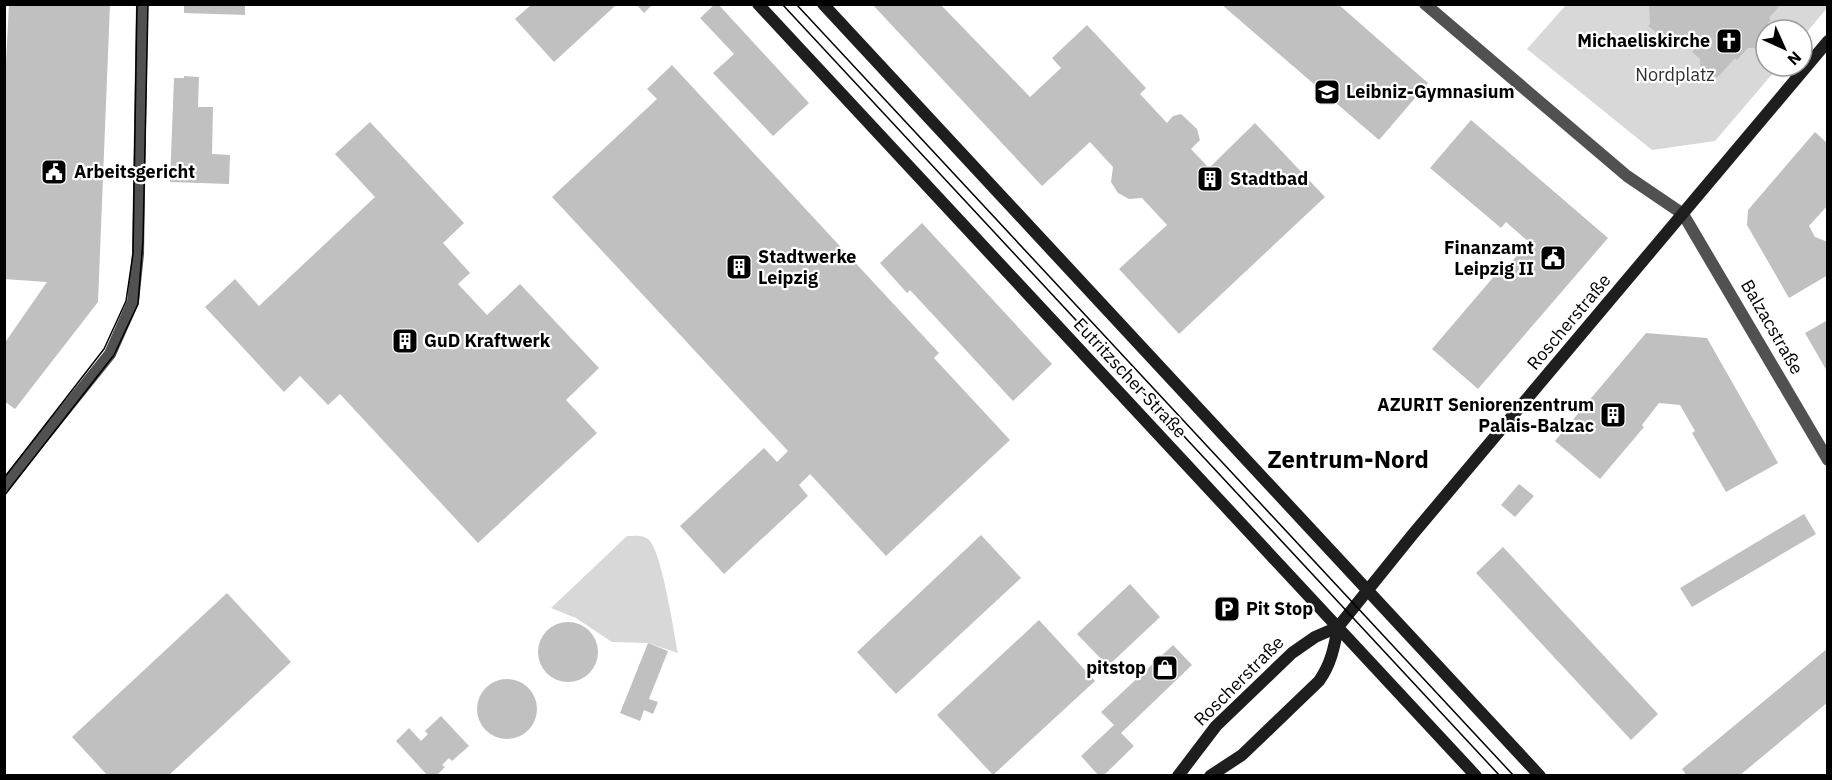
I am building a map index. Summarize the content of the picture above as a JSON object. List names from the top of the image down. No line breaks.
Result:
{"streets":{"main road":["Roscherstraße","Eutritzscher Straße"],"street":["Balzacstraße"]},"crossings":[["Roscherstraße","Balzacstraße"],["Roscherstraße","Eutritzscher Straße"]],"districts":["Zentrum-Nord"],"parks":["Nordplatz"],"places":{"church":["Michaeliskirche"],"school or university":["Leibniz-Gymnasium"],"public building":["Arbeitsgericht","Finanzamt Leipzig II"],"building":["Stadtbad","Stadtwerke Leipzig","GuD Kraftwerk","AZURIT Seniorenzentrum Palais-Balzac"],"parking":["Pit Stop"],"shop":["pitstop"]},"north":"bottom right"}
